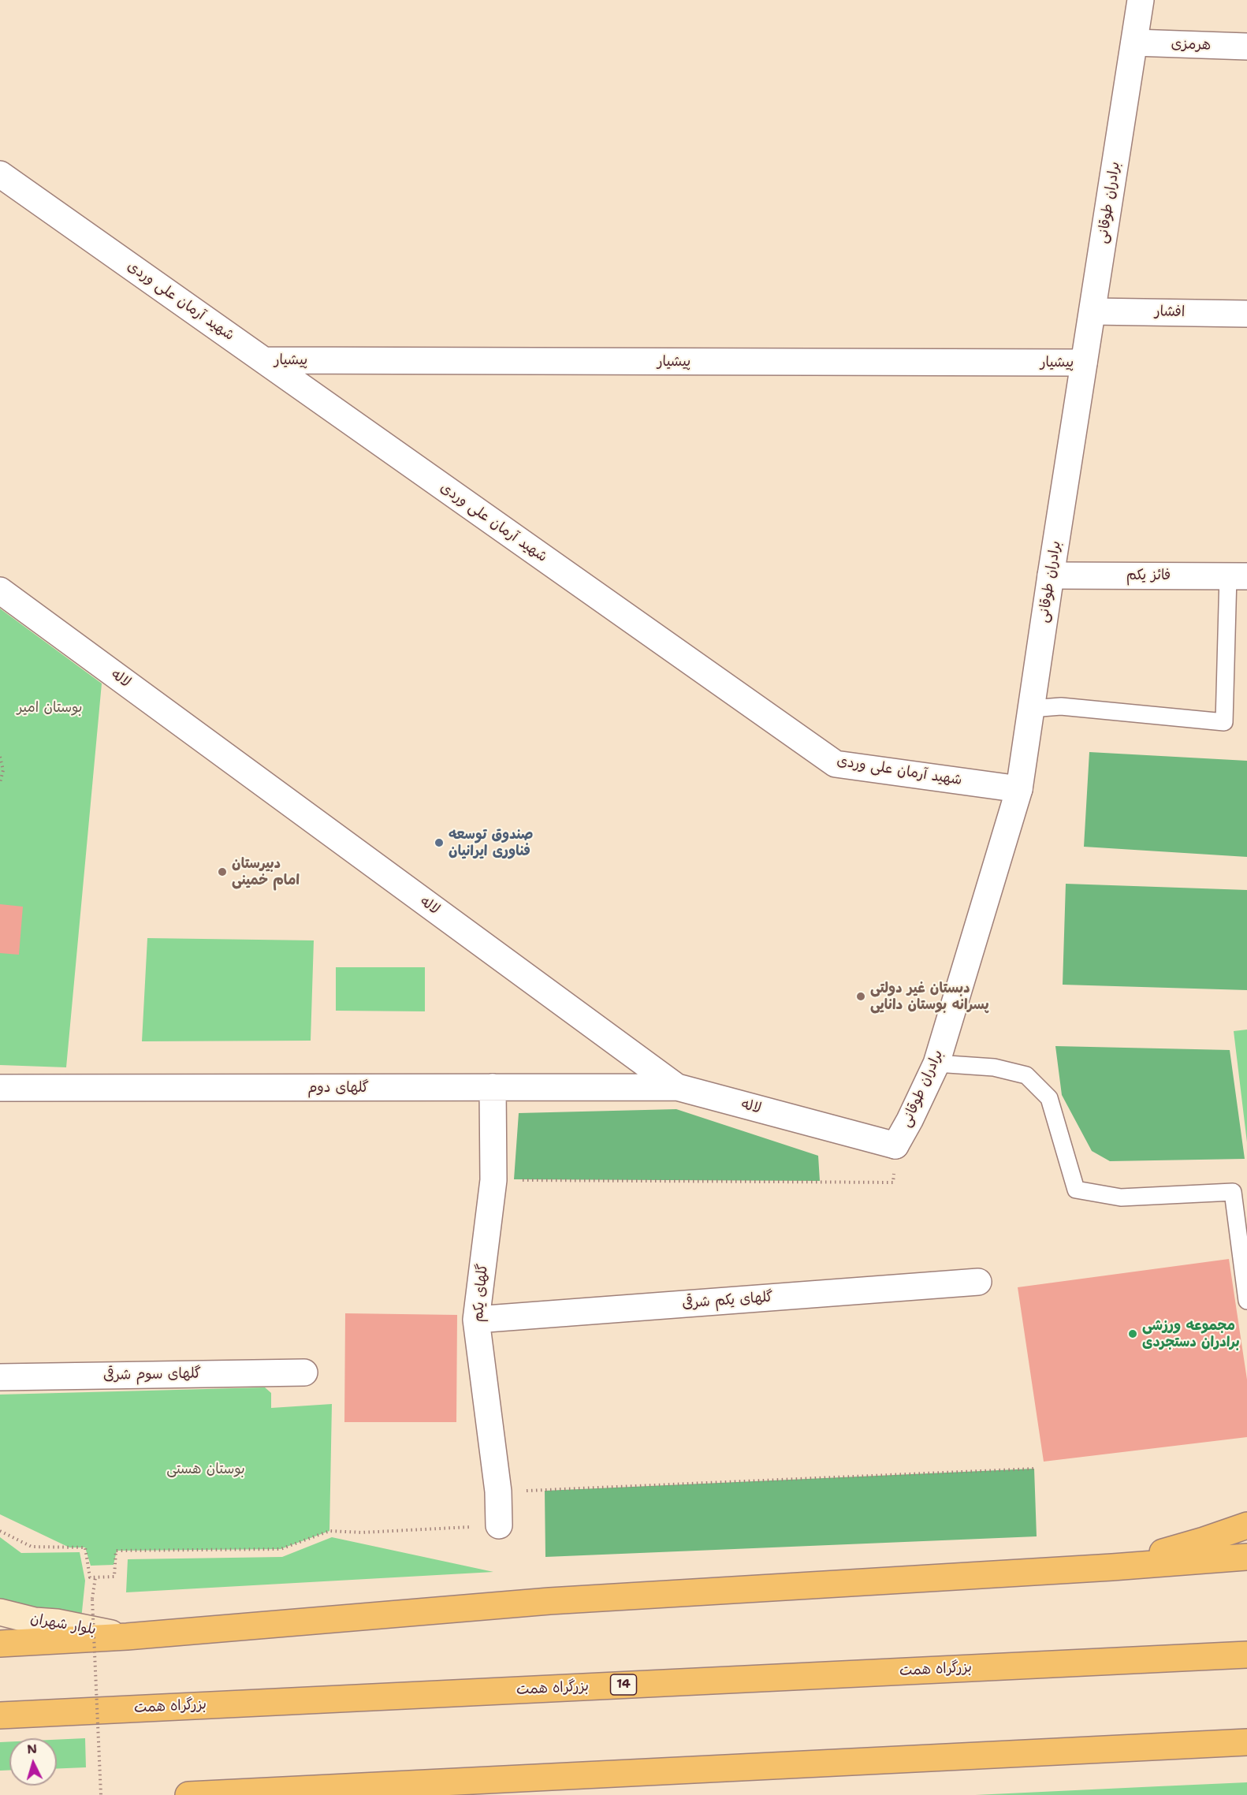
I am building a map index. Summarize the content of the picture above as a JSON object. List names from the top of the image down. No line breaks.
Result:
{"streets":{"highway":["بزرگراه همت","14"],"main road":["بلوار شهران"],"street":["هرمزی","برادران طوقانی","شهید آرمان علی وردی","افشار","پیشیار","فائز یکم","لاله","گلهای دوم","گلهای یکم","گلهای یکم شرقی","گلهای سوم شرقی"]},"crossings":[["هرمزی","برادران طوقانی"],["برادران طوقانی","شهید آرمان علی وردی"],["برادران طوقانی","افشار"],["برادران طوقانی","پیشیار"],["برادران طوقانی","فائز یکم"],["برادران طوقانی","لاله"],["شهید آرمان علی وردی","پیشیار"],["لاله","گلهای دوم"],["گلهای دوم","گلهای یکم"],["گلهای یکم","گلهای یکم شرقی"]],"parks":["بوستان امیر","بوستان هستی"],"places":["صندوق توسعه فناوری ایرانیان","دبیرستان امام خمینی","دبستان غیر دولتی پسرانه بوستان دانایی","مجموعه ورزشی برادران دستجردی"],"north":"top"}
